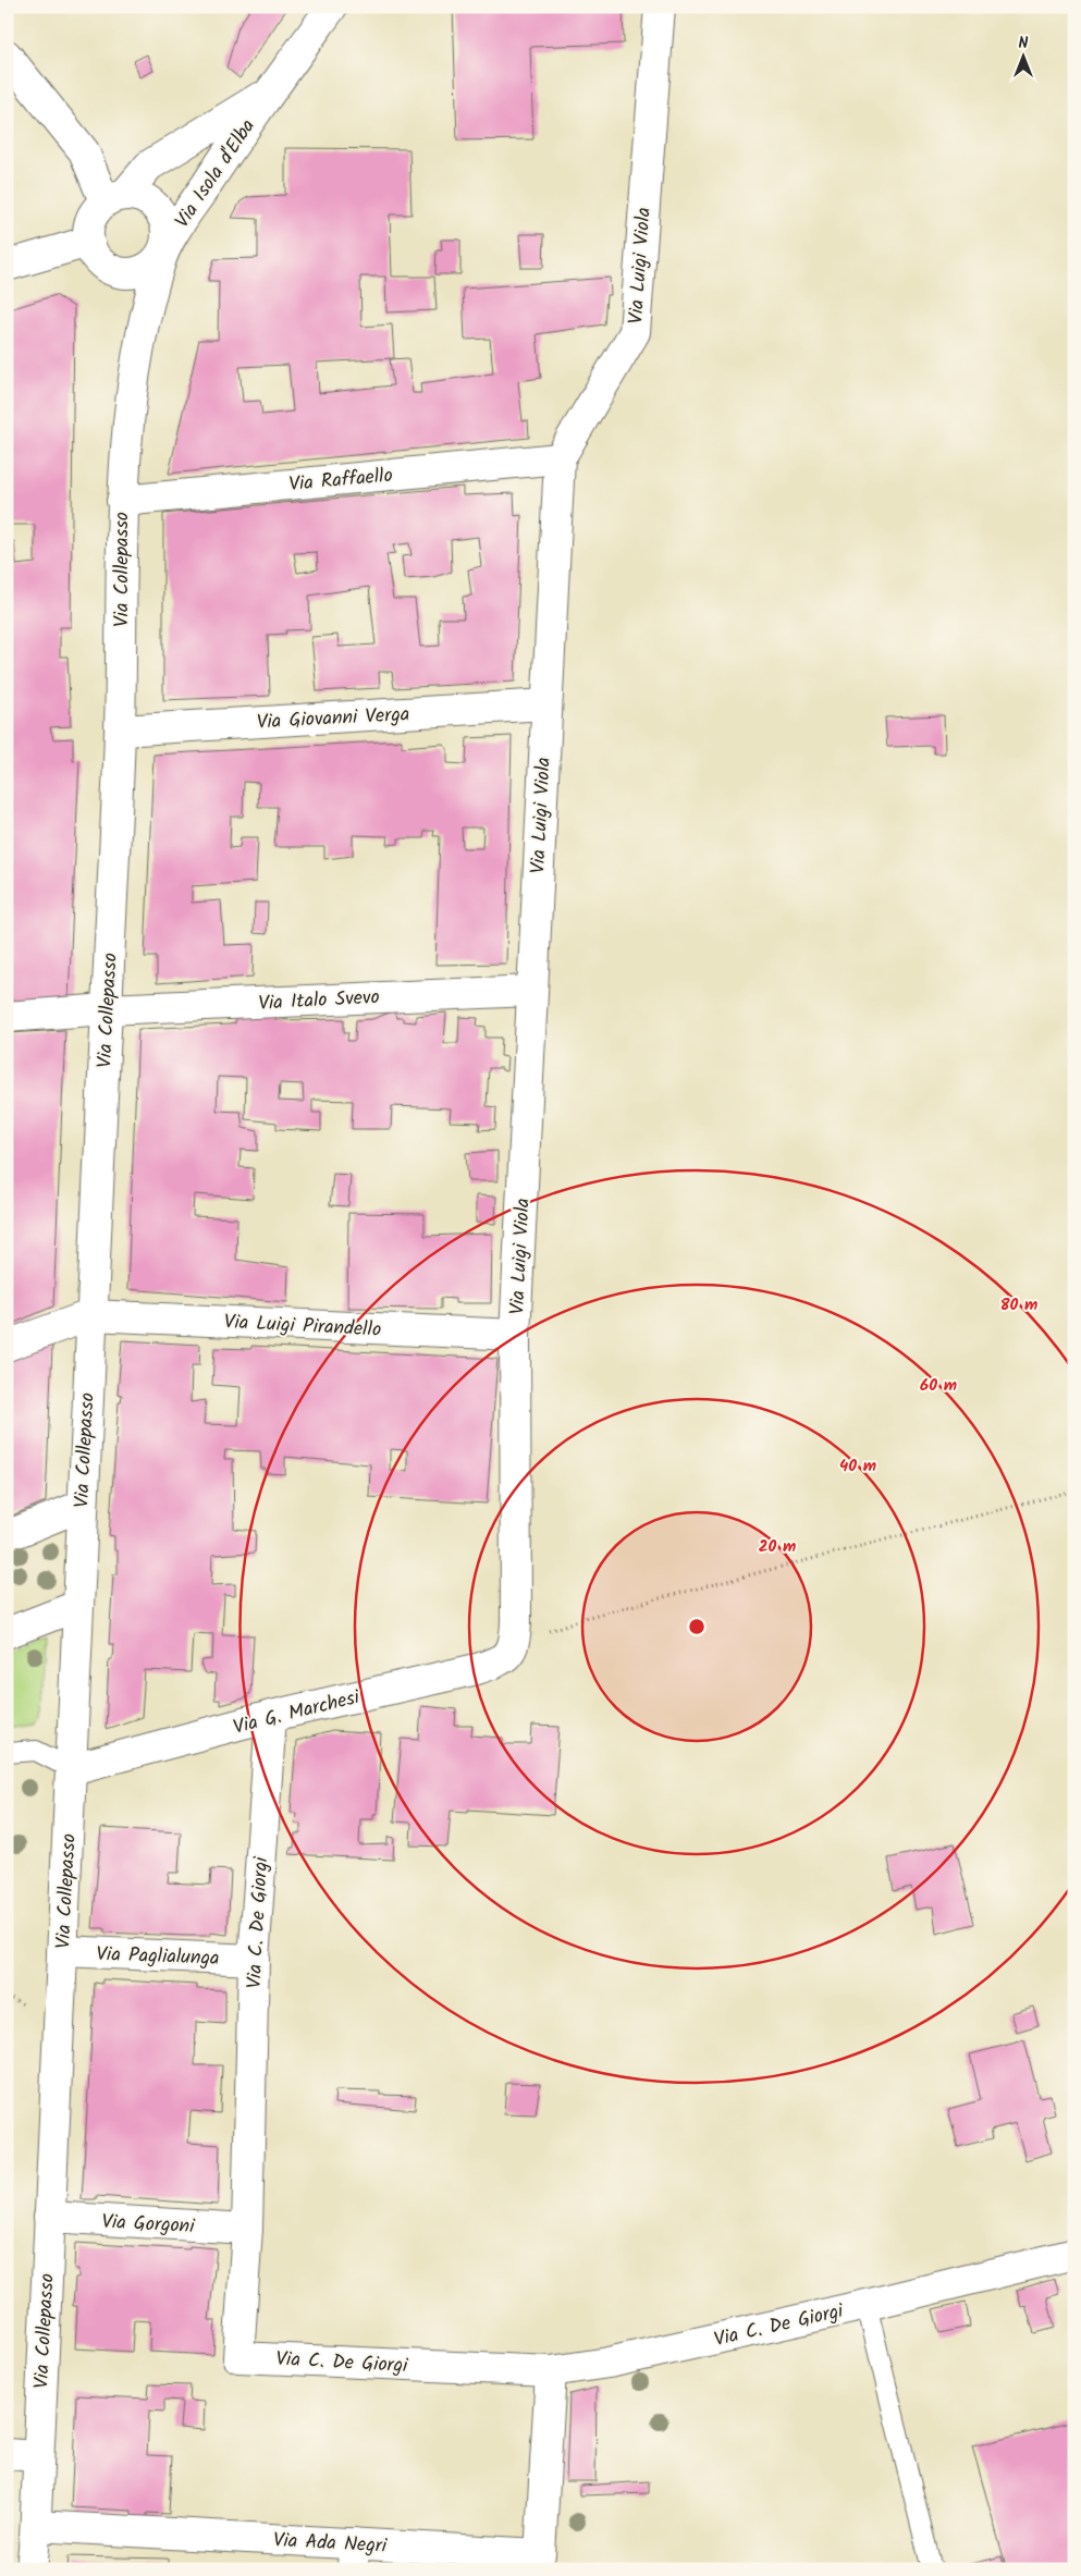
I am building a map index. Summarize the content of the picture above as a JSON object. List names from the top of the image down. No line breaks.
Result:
{"streets":{"street":["Via Isola d'Elba","Via Luigi Viola","Via Raffaello","Via Collepasso","Via Giovanni Verga","Via Italo Svevo","Via Luigi Pirandello","Via G. Marchesi","Via C. De Giorgi","Via Paglialunga","Via Gorgoni","Via Ada Negri"]},"crossings":[["Via Isola d'Elba","Via Collepasso"],["Via Luigi Viola","Via Raffaello"],["Via Luigi Viola","Via Giovanni Verga"],["Via Luigi Viola","Via Italo Svevo"],["Via Luigi Viola","Via Luigi Pirandello"],["Via Luigi Viola","Via G. Marchesi"],["Via Raffaello","Via Collepasso"],["Via Collepasso","Via Giovanni Verga"],["Via Collepasso","Via Italo Svevo"],["Via Collepasso","Via Luigi Pirandello"],["Via Collepasso","Via G. Marchesi"],["Via Collepasso","Via Paglialunga"],["Via Collepasso","Via Gorgoni"],["Via Collepasso","Via Ada Negri"],["Via G. Marchesi","Via C. De Giorgi"],["Via C. De Giorgi","Via Paglialunga"],["Via C. De Giorgi","Via Gorgoni"],["Via C. De Giorgi","Via Ada Negri"]],"north":"top","rings":["80 m","60 m","40 m","20 m"]}
